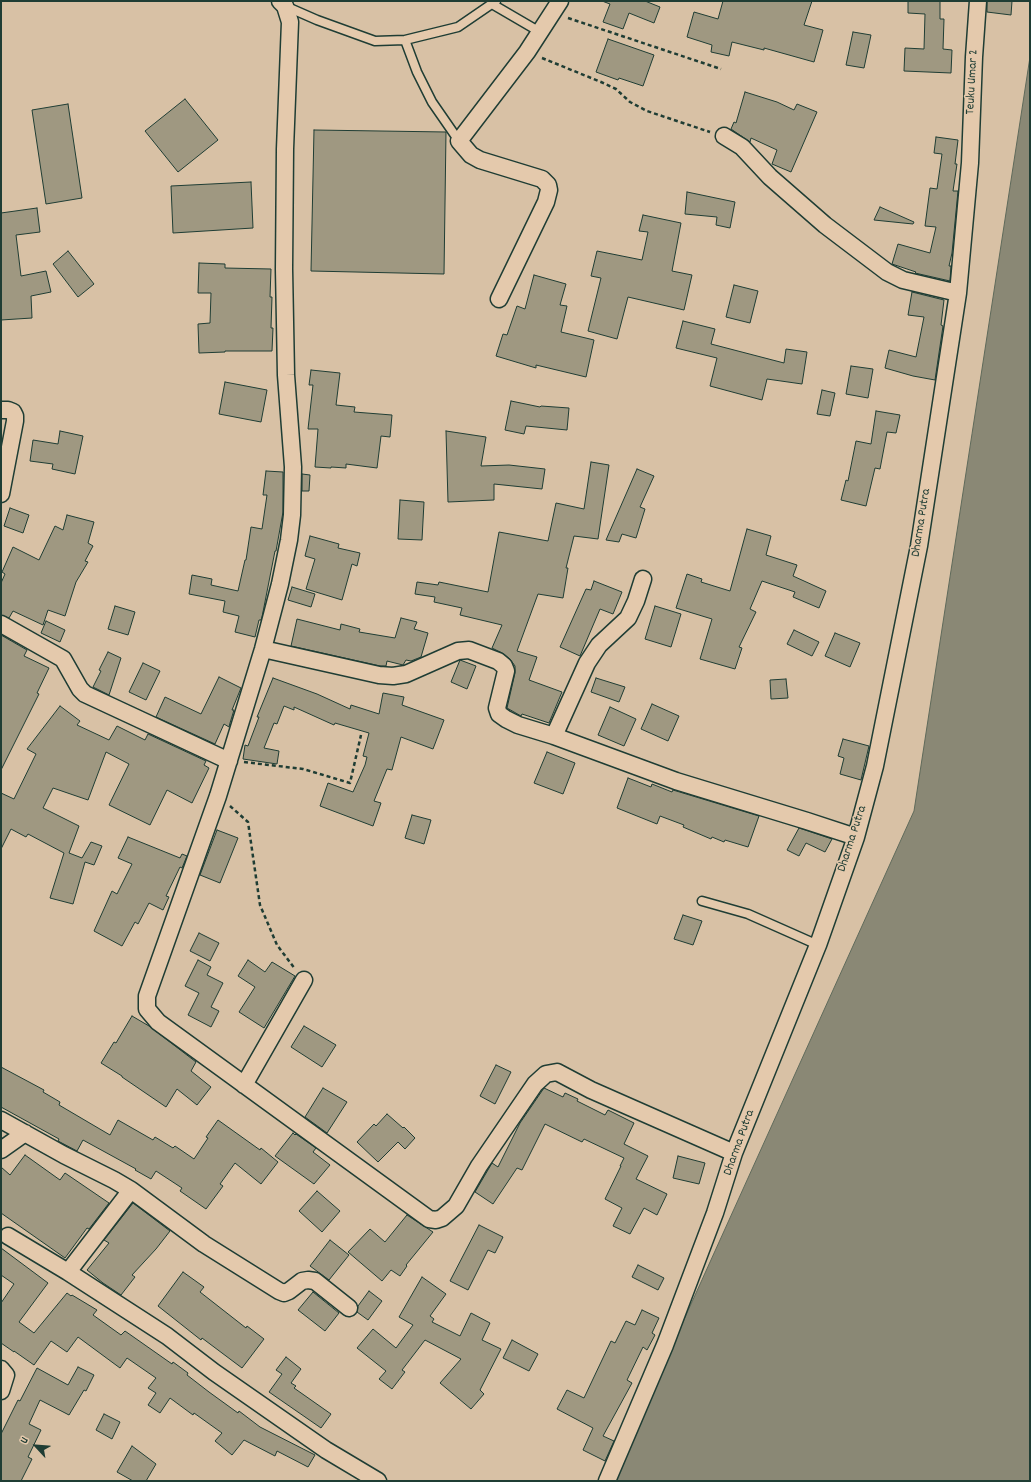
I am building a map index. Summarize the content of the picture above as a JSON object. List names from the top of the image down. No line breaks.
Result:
{"streets":{"street":["Teuku Umar 2","Dharma Putra"]},"crossings":[["Teuku Umar 2","Dharma Putra"]],"north":"top left"}
